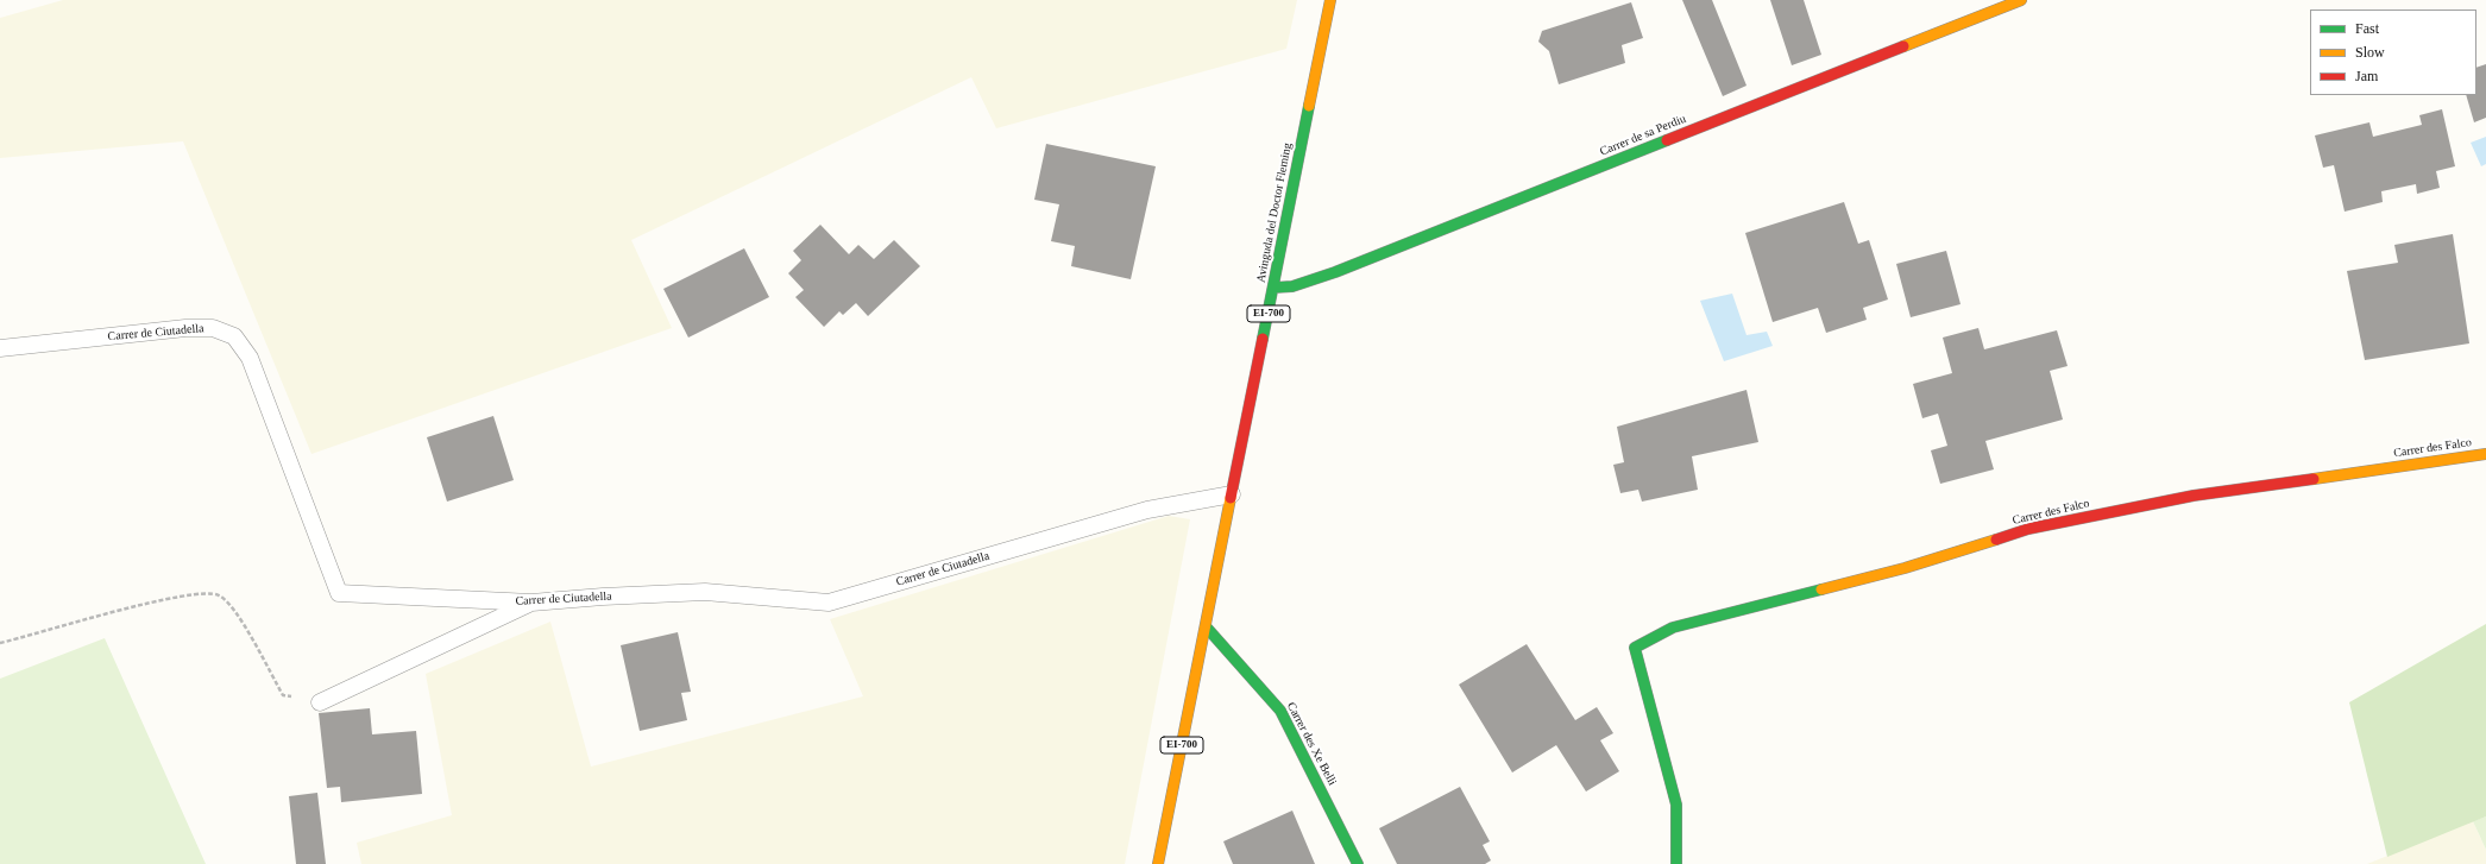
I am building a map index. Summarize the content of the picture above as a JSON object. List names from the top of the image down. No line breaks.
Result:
{"streets":{"street":["Carrer de sa Perdiu","Avinguda del Doctor Fleming","EI-700","Carrer des Falco","Carrer des Xe Belli"],"lane":["Carrer de Ciutadella"]},"crossings":[["Carrer de sa Perdiu","Avinguda del Doctor Fleming"],["Avinguda del Doctor Fleming","EI-700"],["Avinguda del Doctor Fleming","Carrer de Ciutadella"],["Avinguda del Doctor Fleming","Carrer des Xe Belli"],["EI-700","Carrer des Xe Belli"]],"legend":["Fast","Slow","Jam"]}
